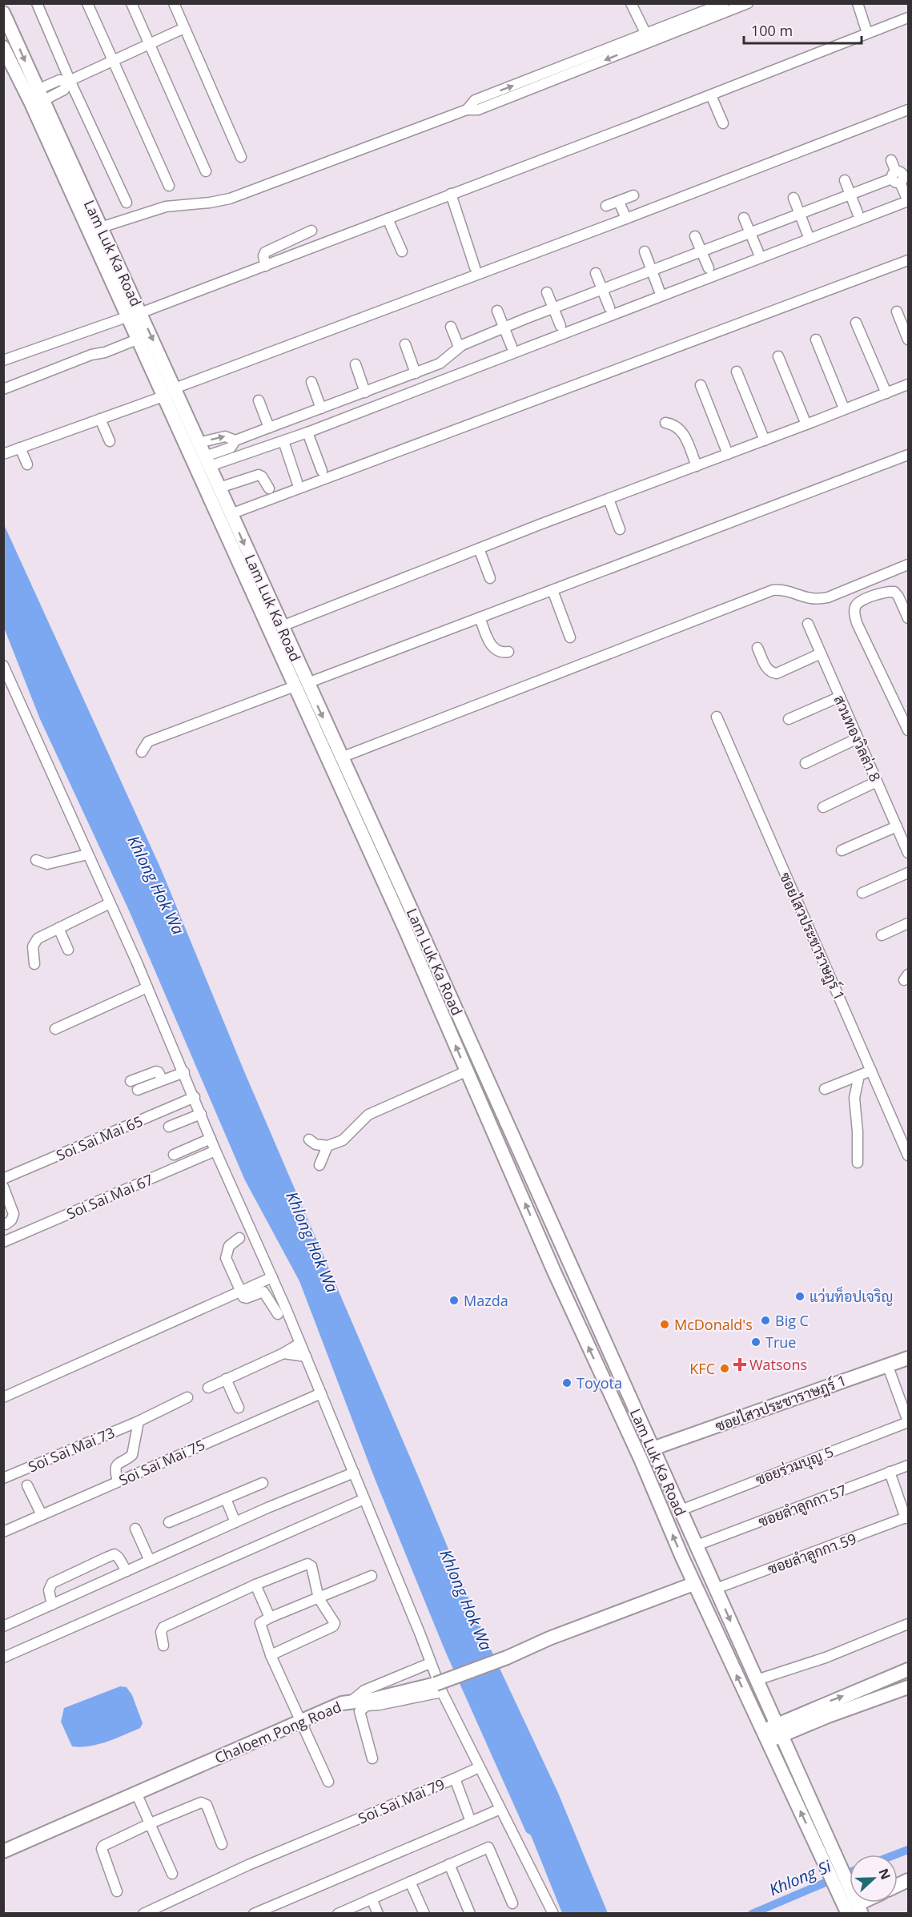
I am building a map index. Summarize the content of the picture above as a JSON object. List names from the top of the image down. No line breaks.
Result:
{"streets":{"main road":["Lam Luk Ka Road","ซอยไสวประชาราษฎร์ 1","Chaloem Pong Road"],"street":["สวนทองวิลล่า 8","Soi Sai Mai 65","Soi Sai Mai 67","Soi Sai Mai 73","Soi Sai Mai 75","ซอยร่วมบุญ 5","ซอยลำลูกกา 57","ซอยลำลูกกา 59","Soi Sai Mai 79"]},"crossings":[["Lam Luk Ka Road","ซอยไสวประชาราษฎร์ 1"],["Lam Luk Ka Road","ซอยร่วมบุญ 5"],["Lam Luk Ka Road","ซอยลำลูกกา 57"],["Lam Luk Ka Road","ซอยลำลูกกา 59"],["Lam Luk Ka Road","Chaloem Pong Road"]],"water":["Khlong Hok Wa","Khlong Si"],"places":{"other":["แว่นท็อปเจริญ","Mazda","Big C","McDonald's","True","KFC","Toyota"],"health":["Watsons"]},"scale_bar":"100 m","north":"right"}
